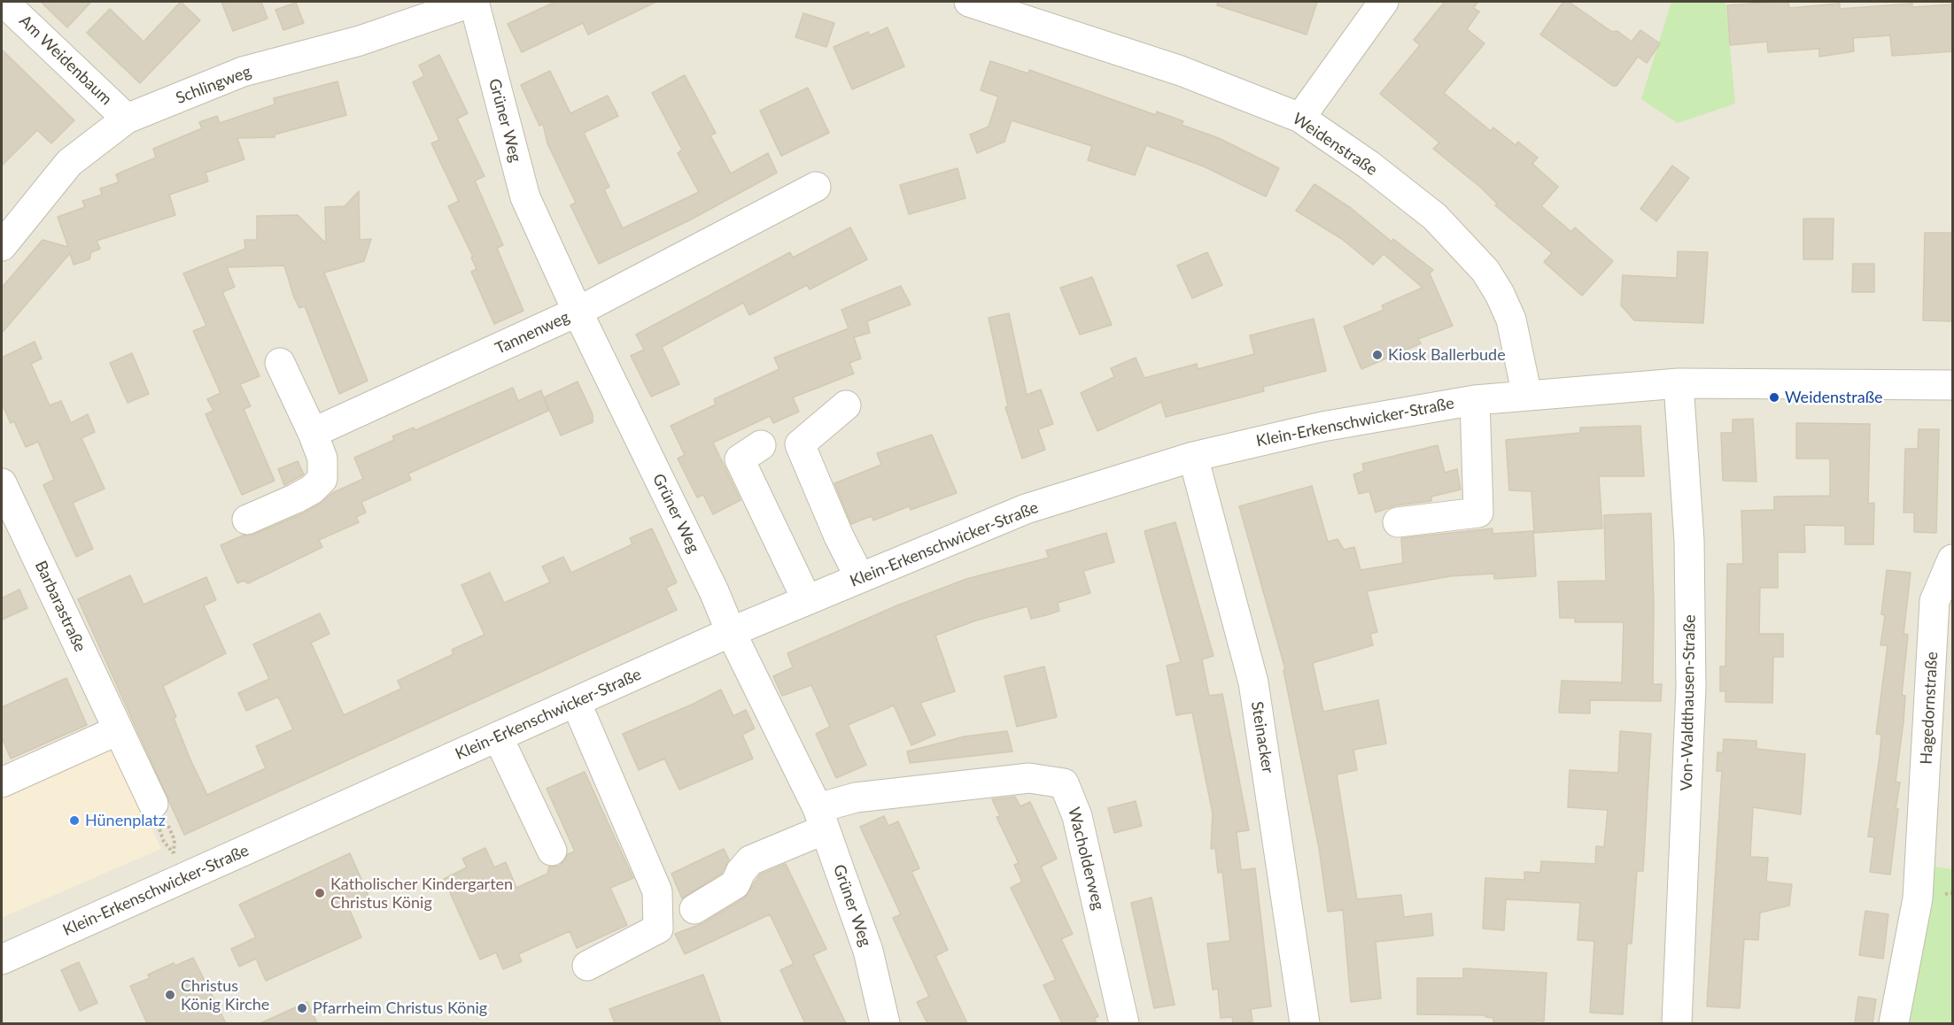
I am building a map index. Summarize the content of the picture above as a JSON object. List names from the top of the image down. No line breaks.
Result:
{"streets":{"street":["Am Weidenbaum","Schlingweg","Grüner Weg","Weidenstraße","Tannenweg","Klein-Erkenschwicker-Straße","Barbarastraße","Von-Waldthausen-Straße","Hagedornstraße","Steinacker","Wacholderweg"]},"crossings":[["Am Weidenbaum","Schlingweg"],["Schlingweg","Grüner Weg"],["Grüner Weg","Tannenweg"],["Grüner Weg","Klein-Erkenschwicker-Straße"],["Grüner Weg","Wacholderweg"],["Weidenstraße","Klein-Erkenschwicker-Straße"],["Klein-Erkenschwicker-Straße","Von-Waldthausen-Straße"],["Klein-Erkenschwicker-Straße","Steinacker"]],"places":["Kiosk Ballerbude","Weidenstraße","Hünenplatz","Katholischer Kindergarten Christus König","Christus König Kirche","Pfarrheim Christus König"]}
